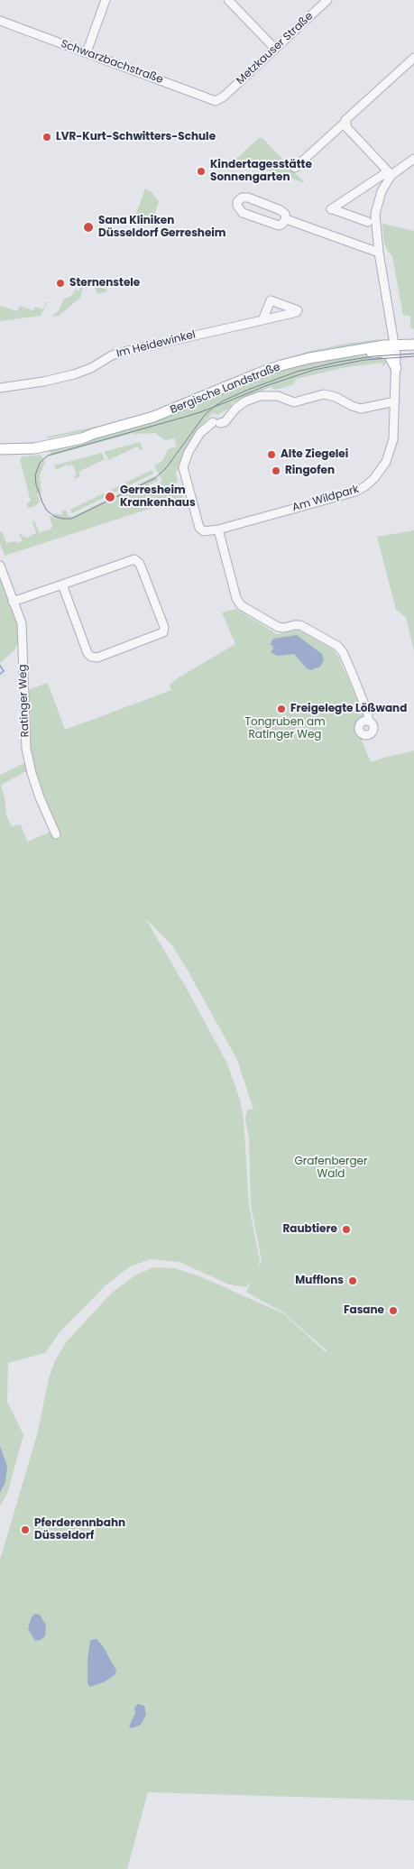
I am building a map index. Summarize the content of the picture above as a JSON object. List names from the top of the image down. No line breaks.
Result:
{"streets":{"main road":["Bergische Landstraße"],"street":["Metzkauser Straße","Schwarzbachstraße","Im Heidewinkel","Am Wildpark","Ratinger Weg"]},"crossings":[["Metzkauser Straße","Schwarzbachstraße"],["Bergische Landstraße","Am Wildpark"]],"parks":["Tongruben am Ratinger Weg","Grafenberger Wald"],"places":["LVR-Kurt-Schwitters-Schule","Kindertagesstätte Sonnengarten","Sana Kliniken Düsseldorf Gerresheim","Sternenstele","Alte Ziegelei","Ringofen","Gerresheim Krankenhaus","Freigelegte Lößwand","Raubtiere","Mufflons","Fasane","Pferderennbahn Düsseldorf"]}
